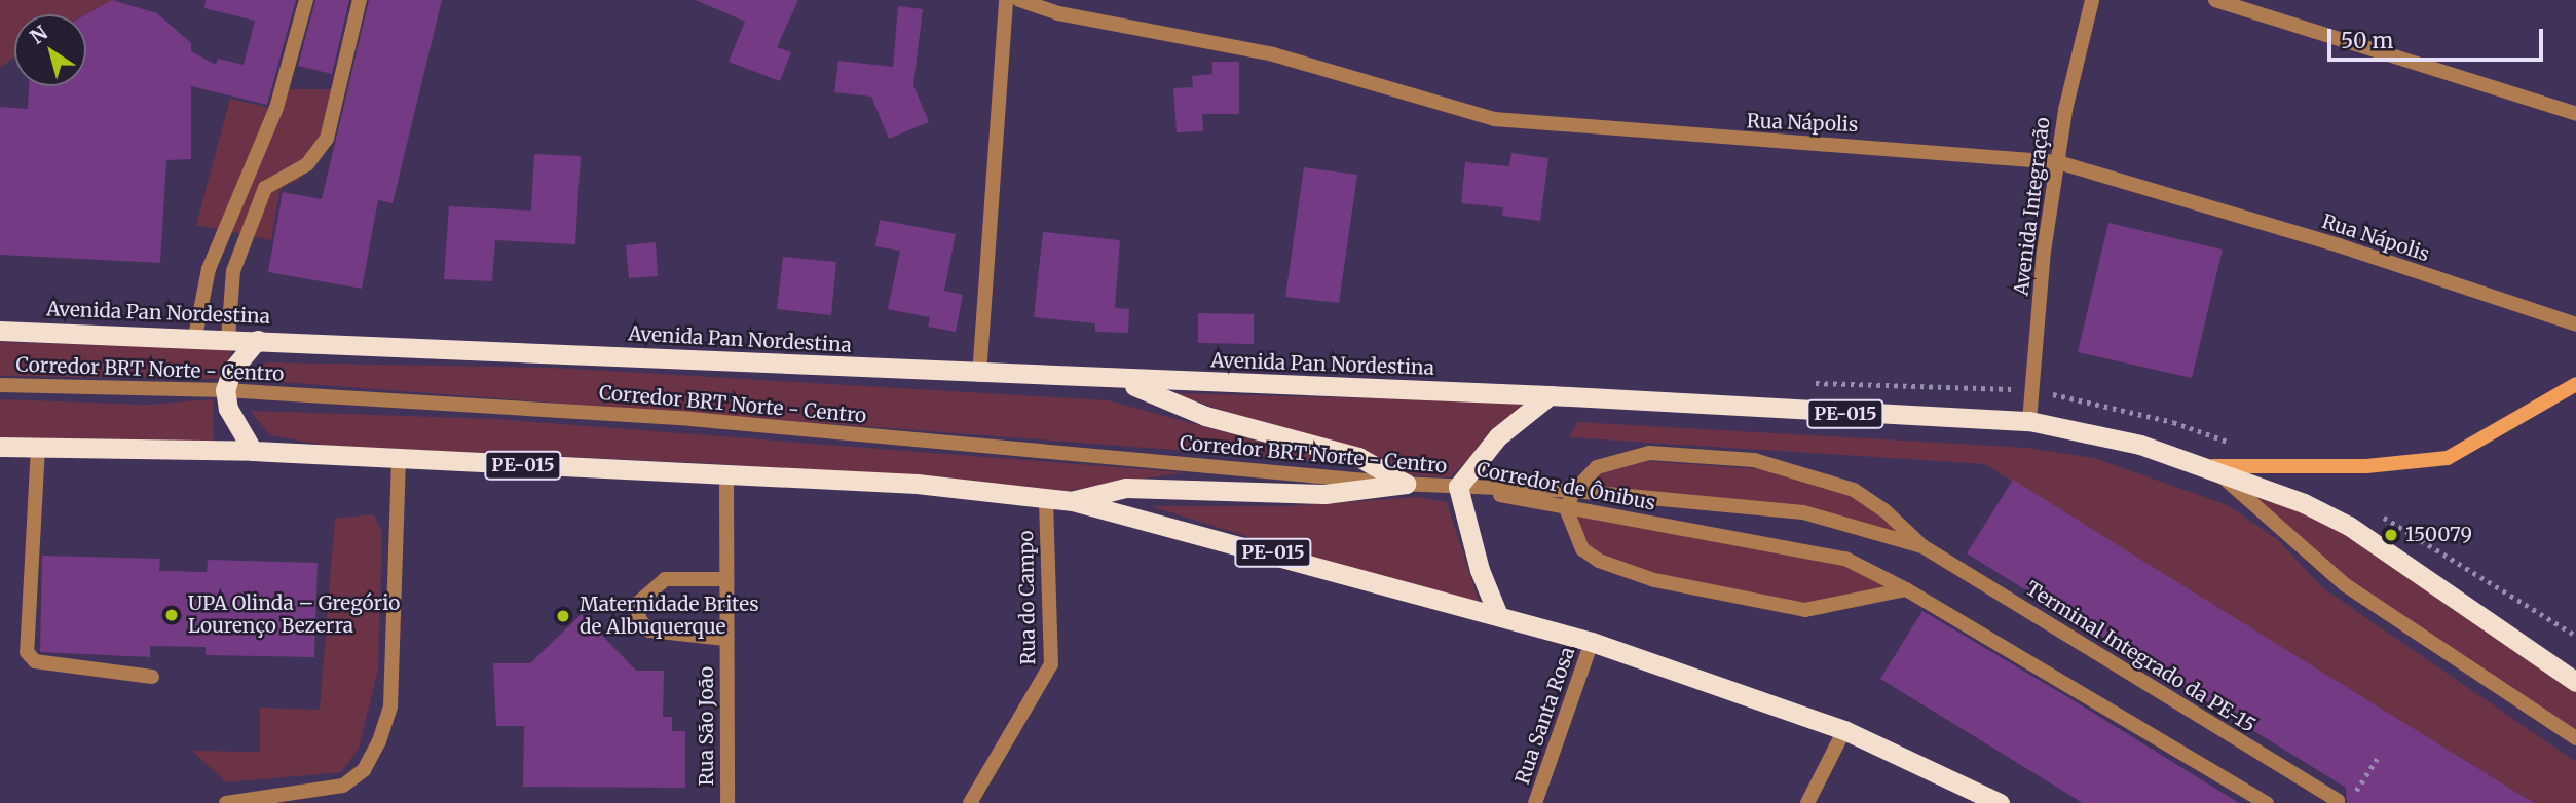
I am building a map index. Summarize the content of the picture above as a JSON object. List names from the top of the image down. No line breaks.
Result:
{"streets":{"highway":["Avenida Pan Nordestina","PE-015"],"street":["Rua Nápolis","Avenida Integração","Corredor BRT Norte - Centro","Corredor de Ônibus","Rua do Campo","Terminal Integrado da PE-15","Rua Santa Rosa","Rua São João"]},"crossings":[["Rua Nápolis","Avenida Integração"],["Avenida Integração","Avenida Pan Nordestina"],["Corredor BRT Norte - Centro","Corredor de Ônibus"],["PE-015","Rua do Campo"],["PE-015","Rua Santa Rosa"],["PE-015","Rua São João"],["Corredor de Ônibus","Terminal Integrado da PE-15"]],"places":["150079","UPA Olinda – Gregório Lourenço Bezerra","Maternidade Brites de Albuquerque"],"scale_bar":"50 m","north":"top left"}
